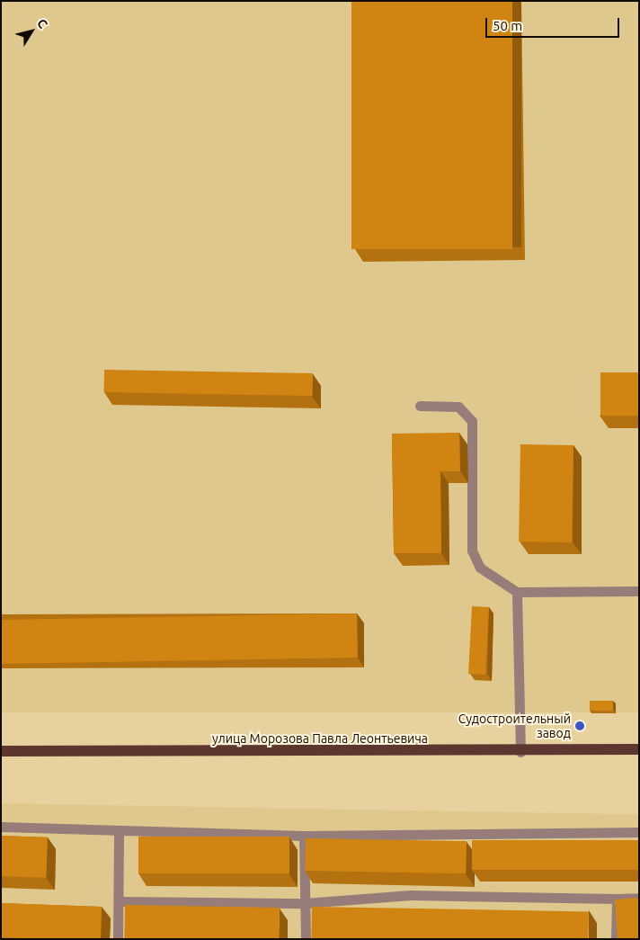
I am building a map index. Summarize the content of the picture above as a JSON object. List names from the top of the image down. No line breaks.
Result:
{"streets":{"main road":["улица Морозова Павла Леонтьевича"]},"places":["Судостроительный завод"],"scale_bar":"50 m","north":"top right"}
